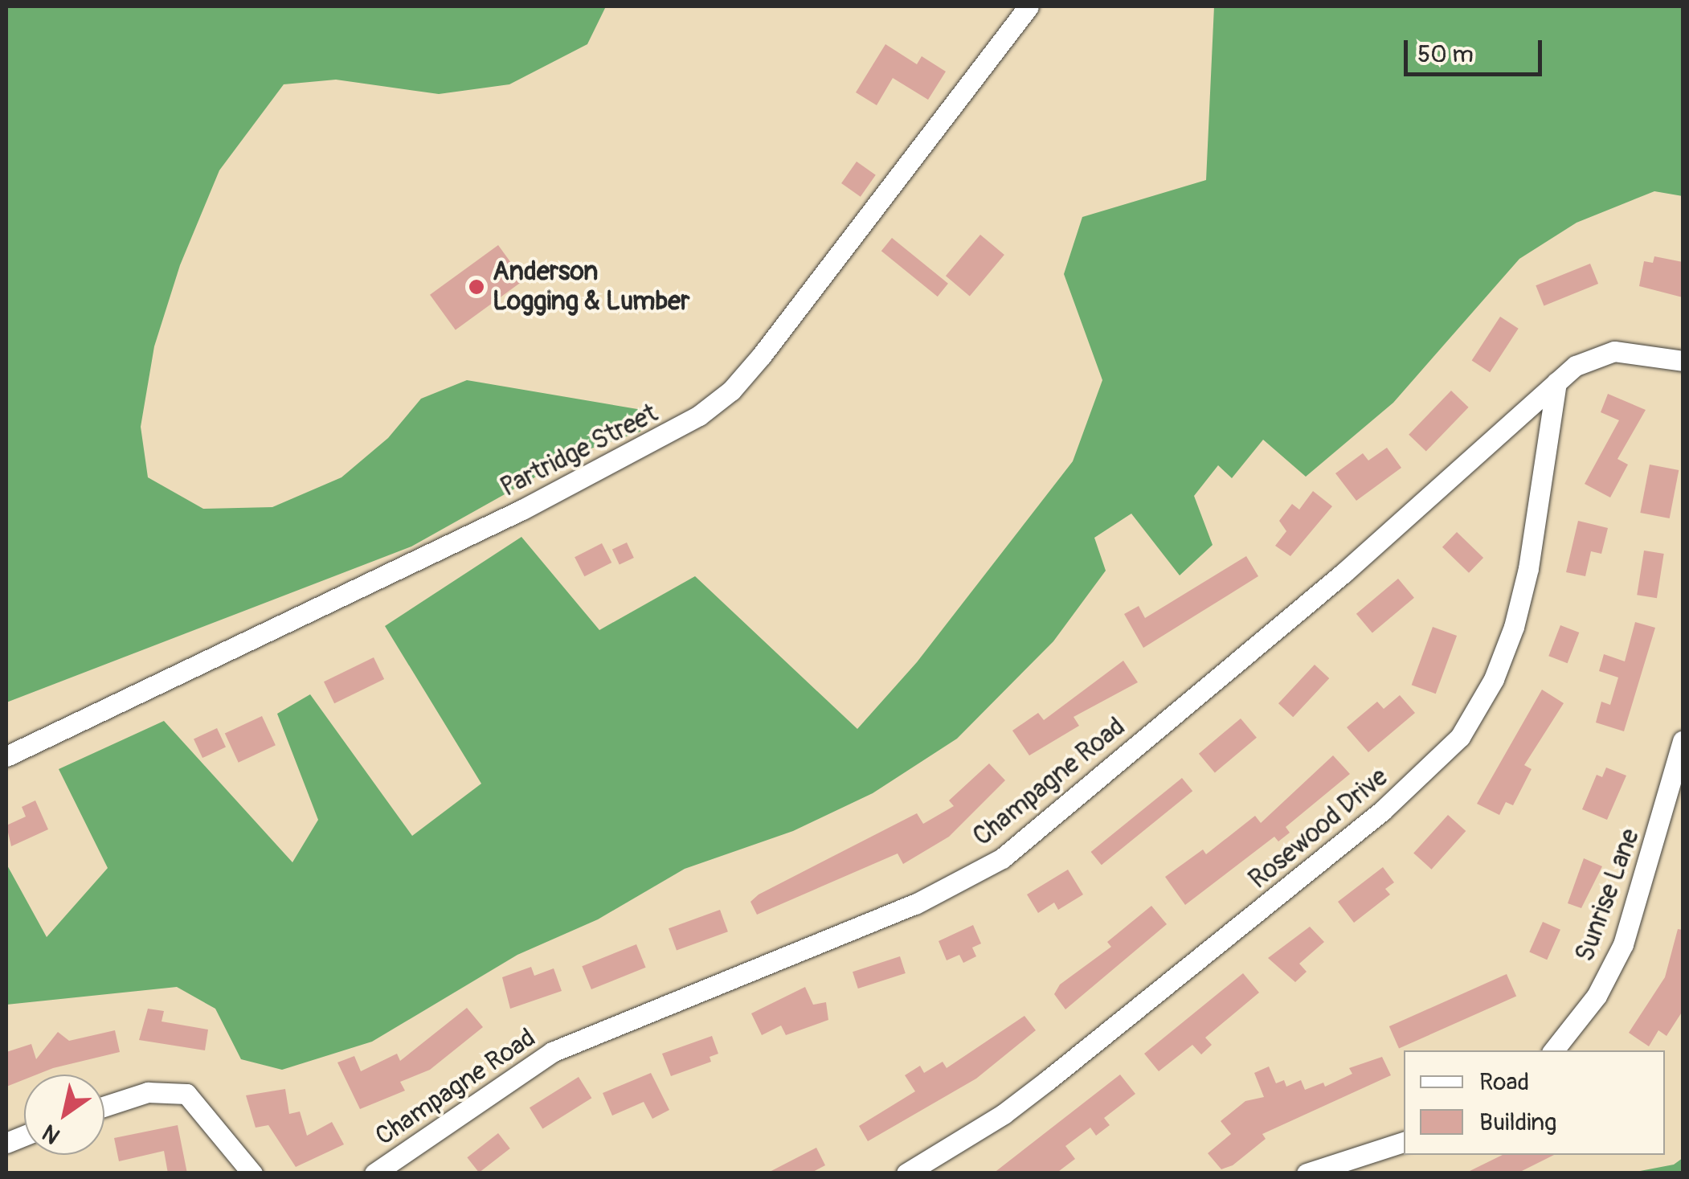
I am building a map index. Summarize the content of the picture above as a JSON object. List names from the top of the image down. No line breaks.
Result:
{"streets":{"street":["Partridge Street","Champagne Road","Rosewood Drive","Sunrise Lane"]},"crossings":[["Champagne Road","Rosewood Drive"]],"places":["Anderson Logging & Lumber"],"legend":["Road","Building"],"scale_bar":"50 m","north":"bottom left"}
